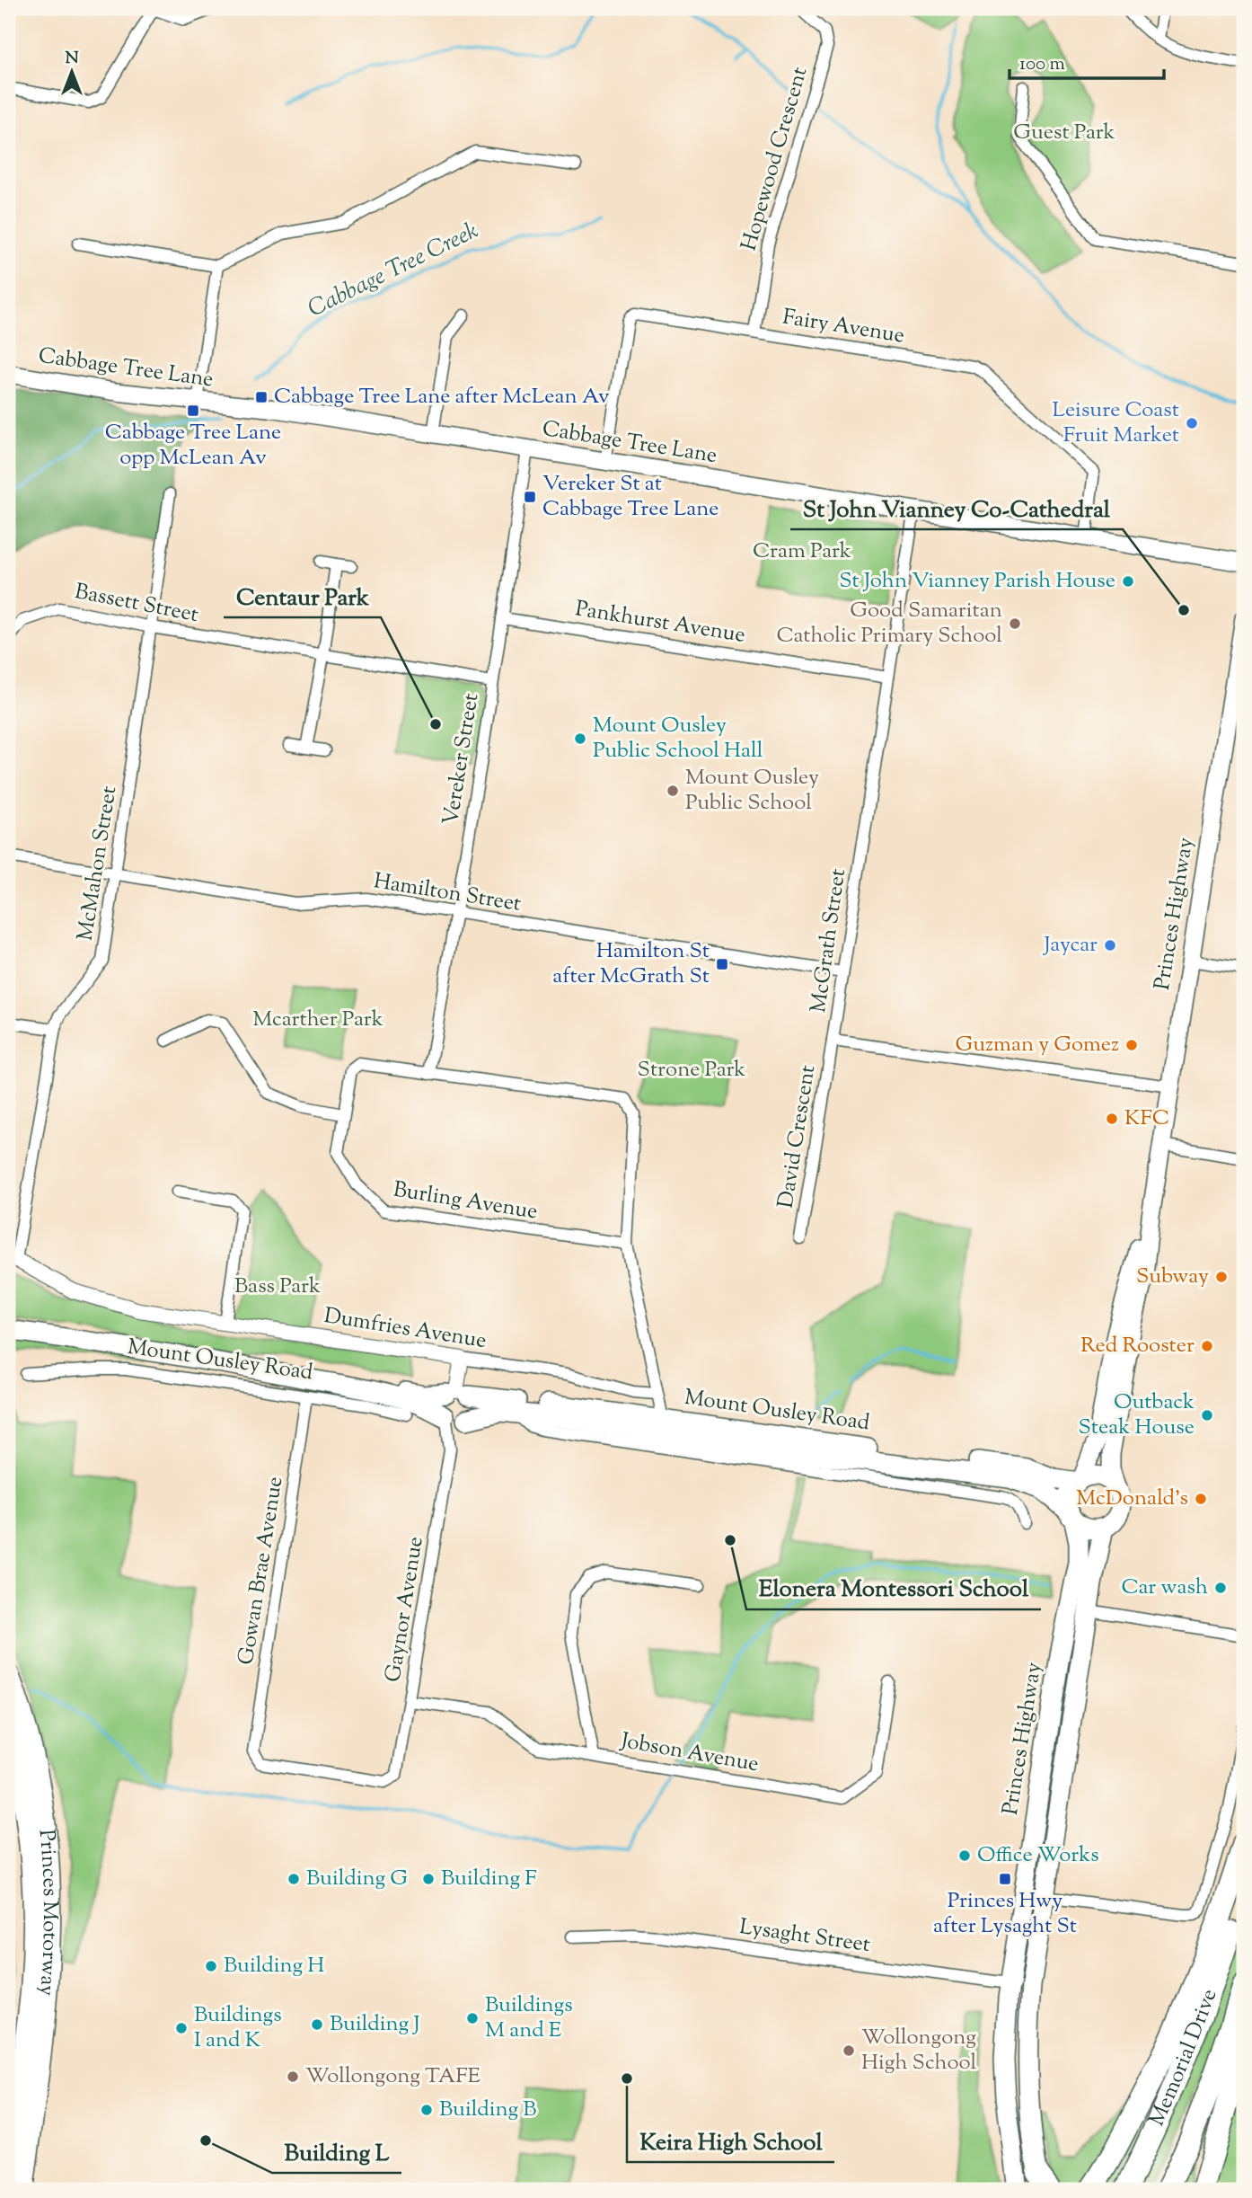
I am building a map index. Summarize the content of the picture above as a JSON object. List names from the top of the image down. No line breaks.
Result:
{"streets":{"highway":["Princes Motorway","Memorial Drive"],"main road":["Cabbage Tree Lane","Princes Highway","Mount Ousley Road"],"street":["Hopewood Crescent","Fairy Avenue","Bassett Street","Pankhurst Avenue","Vereker Street","McMahon Street","Hamilton Street","McGrath Street","David Crescent","Burling Avenue","Dumfries Avenue","Gowan Brae Avenue","Gaynor Avenue","Jobson Avenue","Lysaght Street"]},"crossings":[["Hopewood Crescent","Fairy Avenue"],["Fairy Avenue","Cabbage Tree Lane"],["Cabbage Tree Lane","Vereker Street"],["Cabbage Tree Lane","McGrath Street"],["Bassett Street","Vereker Street"],["Bassett Street","McMahon Street"],["Pankhurst Avenue","Vereker Street"],["Pankhurst Avenue","McGrath Street"],["Vereker Street","Hamilton Street"],["Vereker Street","Burling Avenue"],["McMahon Street","Hamilton Street"],["McMahon Street","Dumfries Avenue"],["Hamilton Street","McGrath Street"],["Princes Highway","McGrath Street"],["Princes Highway","Mount Ousley Road"],["Princes Highway","Lysaght Street"],["McGrath Street","David Crescent"],["Mount Ousley Road","Gowan Brae Avenue"],["Mount Ousley Road","Gaynor Avenue"],["Gowan Brae Avenue","Gaynor Avenue"],["Gaynor Avenue","Jobson Avenue"]],"water":["Cabbage Tree Creek"],"parks":["Guest Park","Cram Park","Mcarther Park","Strone Park","Bass Park"],"places":{"transit":["Cabbage Tree Lane after McLean Av","Cabbage Tree Lane opp McLean Av","Vereker St at Cabbage Tree Lane","Hamilton St after McGrath St","Princes Hwy after Lysaght St"],"other":["Leisure Coast Fruit Market","St John Vianney Parish House","St John Vianney Co-Cathedral","Good Samaritan Catholic Primary School","Centaur Park","Mount Ousley Public School Hall","Mount Ousley Public School","Jaycar","Guzman y Gomez","KFC","Subway","Red Rooster","Outback Steak House","McDonald's","Elonera Montessori School","Car wash","Office Works","Building G","Building F","Building H","Buildings M and E","Building J","Buildings I and K","Wollongong High School","Wollongong TAFE","Keira High School","Building B","Building L"]},"scale_bar":"100 m","north":"top"}
